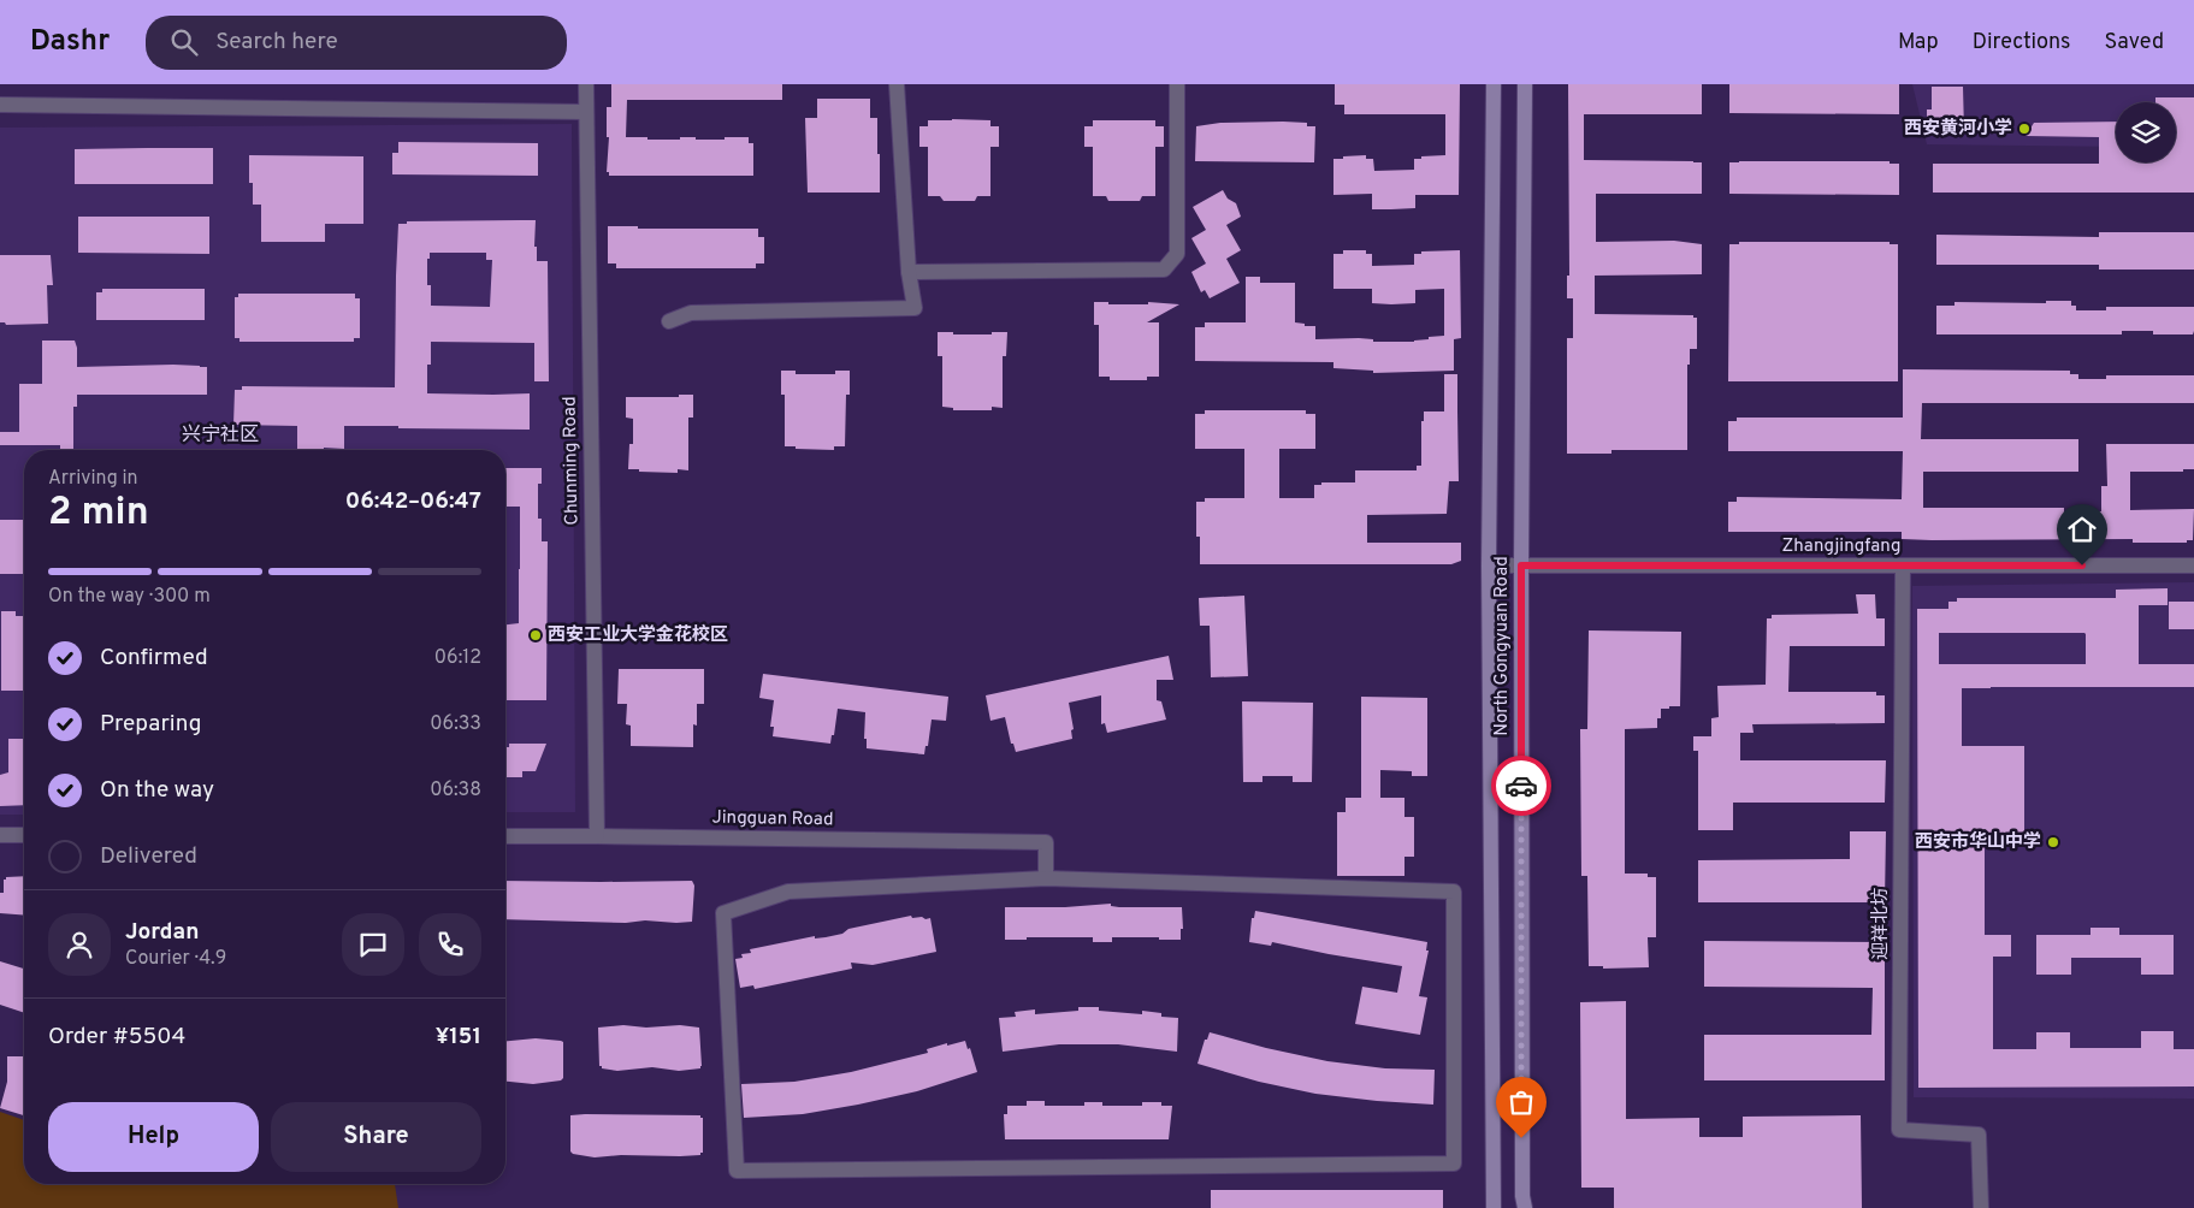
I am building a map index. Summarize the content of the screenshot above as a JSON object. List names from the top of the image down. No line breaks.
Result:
{"streets":{"main road":["North Gongyuan Road"],"street":["Chunming Road","Zhangjingfang","Jingguan Road","迎祥北坊"]},"crossings":[["Chunming Road","Jingguan Road"],["Zhangjingfang","North Gongyuan Road"],["Zhangjingfang","迎祥北坊"]],"districts":["兴宁社区"],"places":["西安黄河小学","西安工业大学金花校区","西安市华山中学"],"page":{"header":"Dashr","search":"Search here","nav":["Map","Directions","Saved"],"heading":["2 min","Arriving in","06:42–06:47"],"panel":["Jordan","Courier · 4.9","Order #5504","¥151"],"bar":"On the way · 300 m","list":[["Confirmed","06:12"],["Preparing","06:33"],["On the way","06:38"],"Delivered"],"buttons":["Help","Share"]}}
